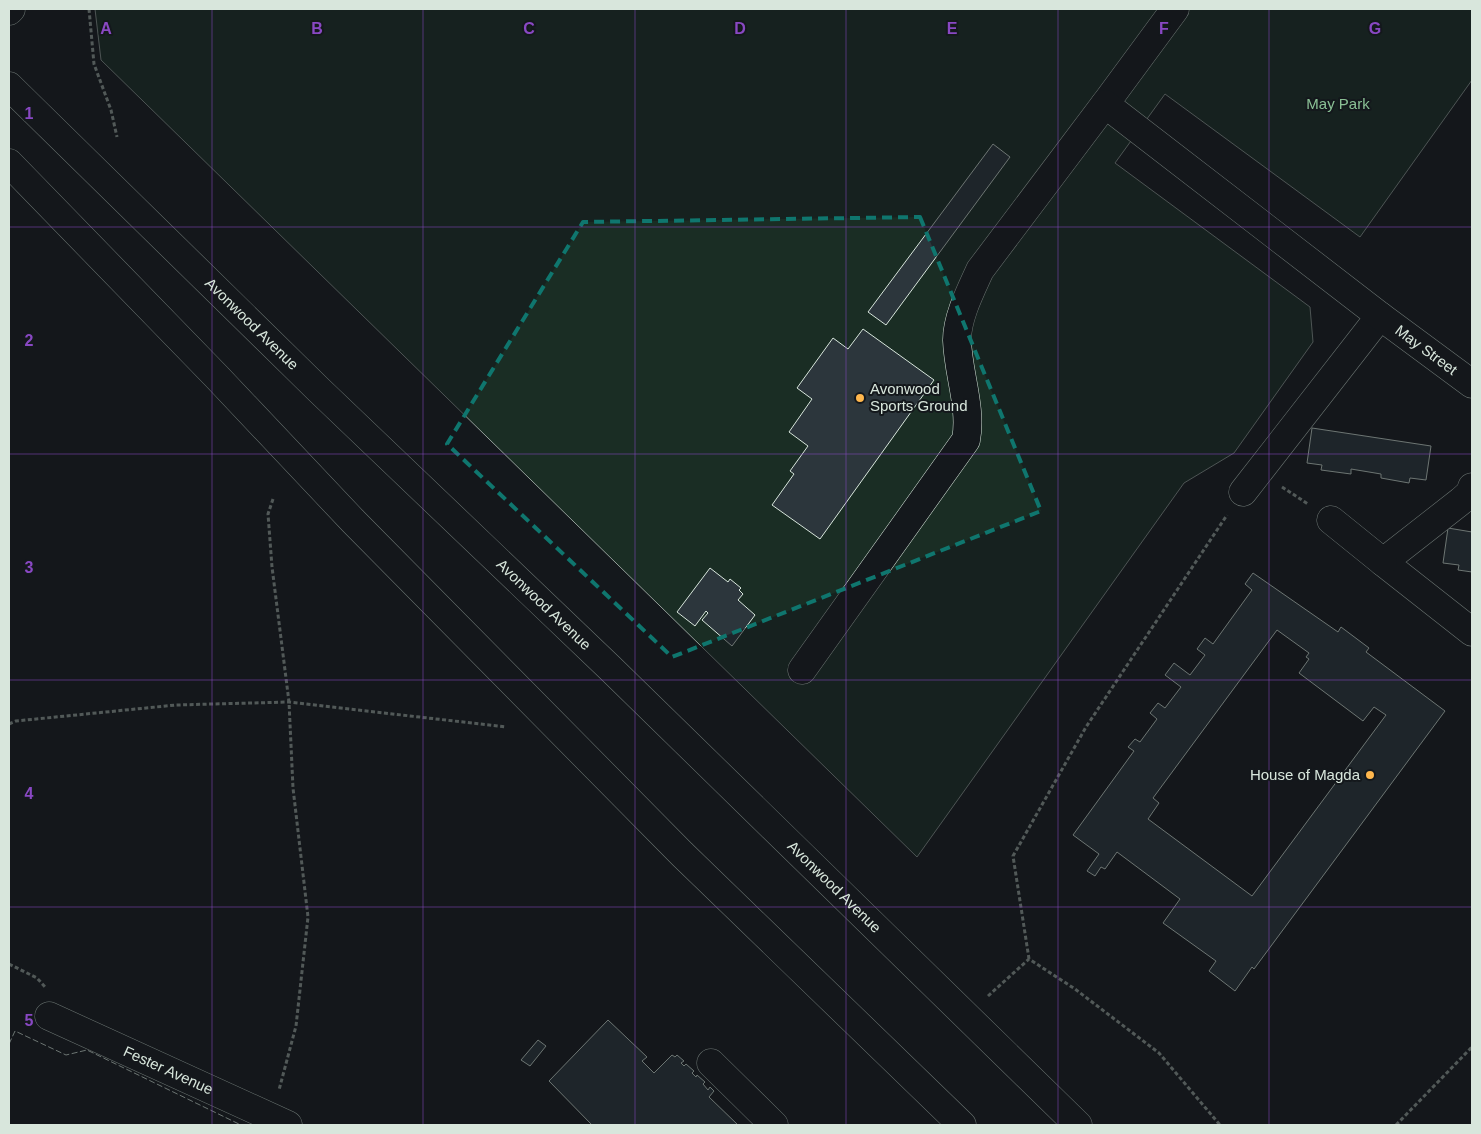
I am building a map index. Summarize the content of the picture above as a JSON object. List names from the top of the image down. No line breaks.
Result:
{"streets":{"main road":["Avonwood Avenue","May Street","Fester Avenue"]},"parks":["May Park"],"places":["Avonwood Sports Ground","House of Magda"],"grid":{"columns":["A","B","C","D","E","F","G"],"rows":["1","2","3","4","5"]}}
